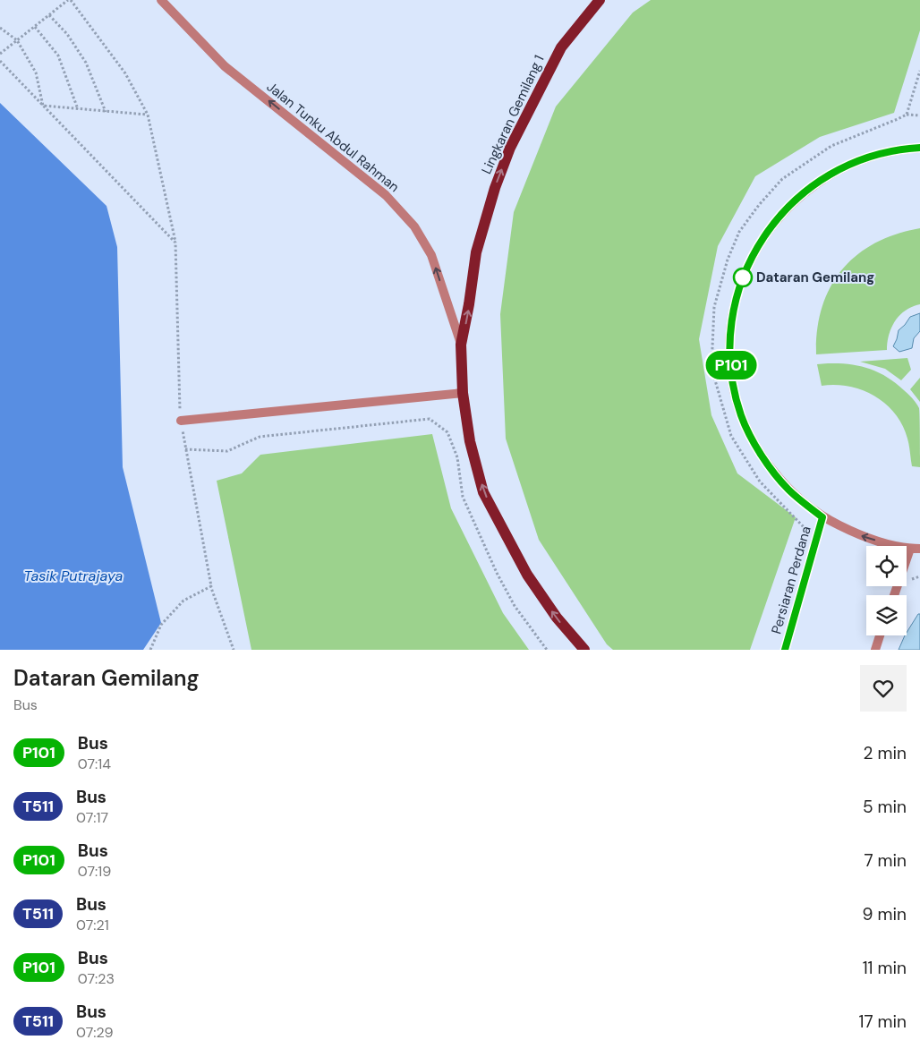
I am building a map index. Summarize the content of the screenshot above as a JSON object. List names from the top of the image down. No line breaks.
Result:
{"streets":{"main road":["Lingkaran Gemilang 1"],"street":["Jalan Tunku Abdul Rahman","Persiaran Perdana"]},"crossings":[["Lingkaran Gemilang 1","Jalan Tunku Abdul Rahman"]],"one_way":["Lingkaran Gemilang 1","Jalan Tunku Abdul Rahman"],"water":["Tasik Putrajaya"],"places":["Dataran Gemilang"],"lines":["bus line P101"],"page":{"on_map":"P101","heading":["Dataran Gemilang","Bus"],"list":[{"mark":"P101","name":"Bus","note":"07:14","value":"2 min"},{"mark":"T511","name":"Bus","note":"07:17","value":"5 min"},{"mark":"P101","name":"Bus","note":"07:19","value":"7 min"},{"mark":"T511","name":"Bus","note":"07:21","value":"9 min"},{"mark":"P101","name":"Bus","note":"07:23","value":"11 min"},{"mark":"T511","name":"Bus","note":"07:29","value":"17 min"}]}}
